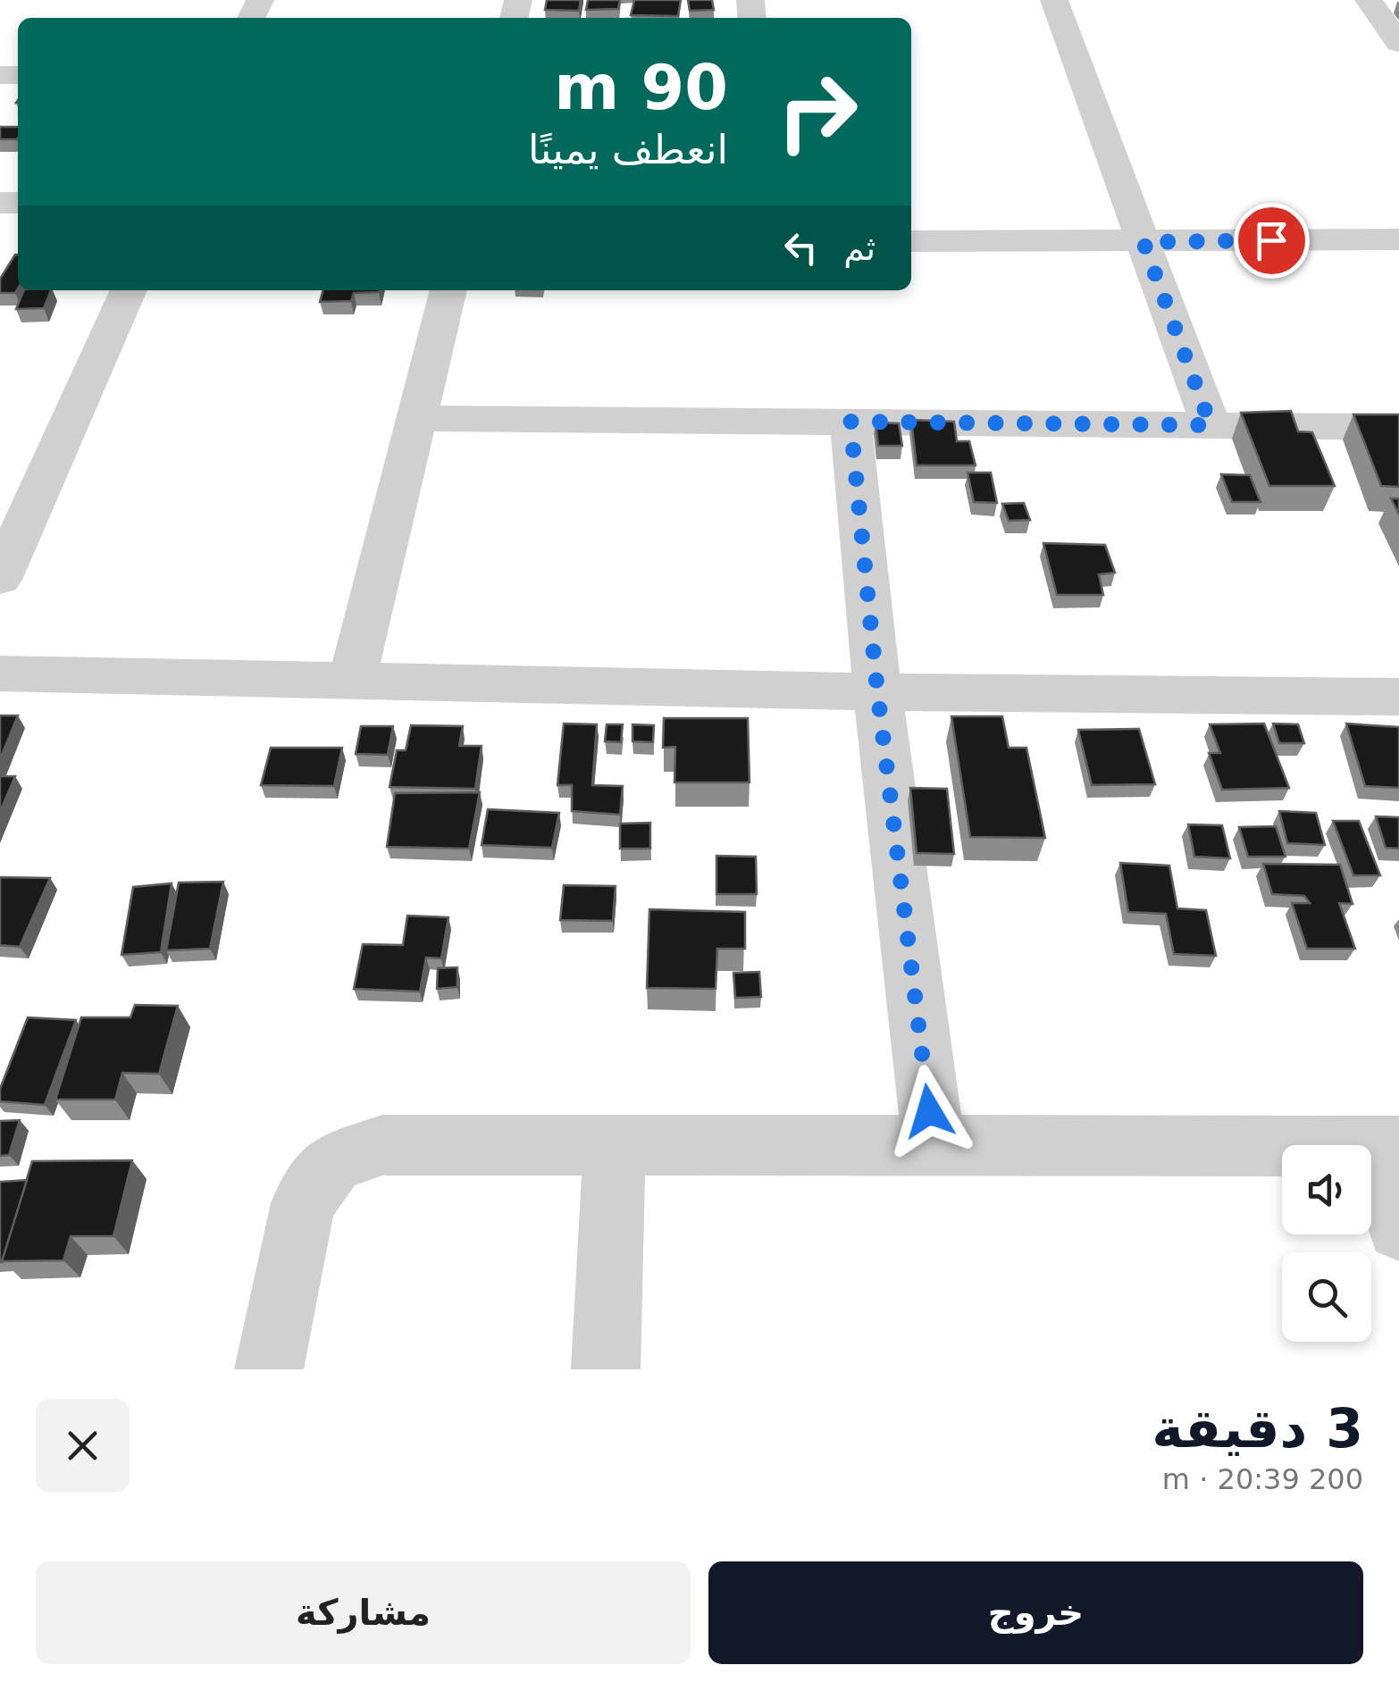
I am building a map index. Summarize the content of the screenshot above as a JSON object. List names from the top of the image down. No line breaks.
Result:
{"page":{"turn":["90 m","انعطف يمينًا"],"then":"ثم","heading":["3 دقيقة","200 m · 20:39"],"buttons":["خروج","مشاركة"]}}
